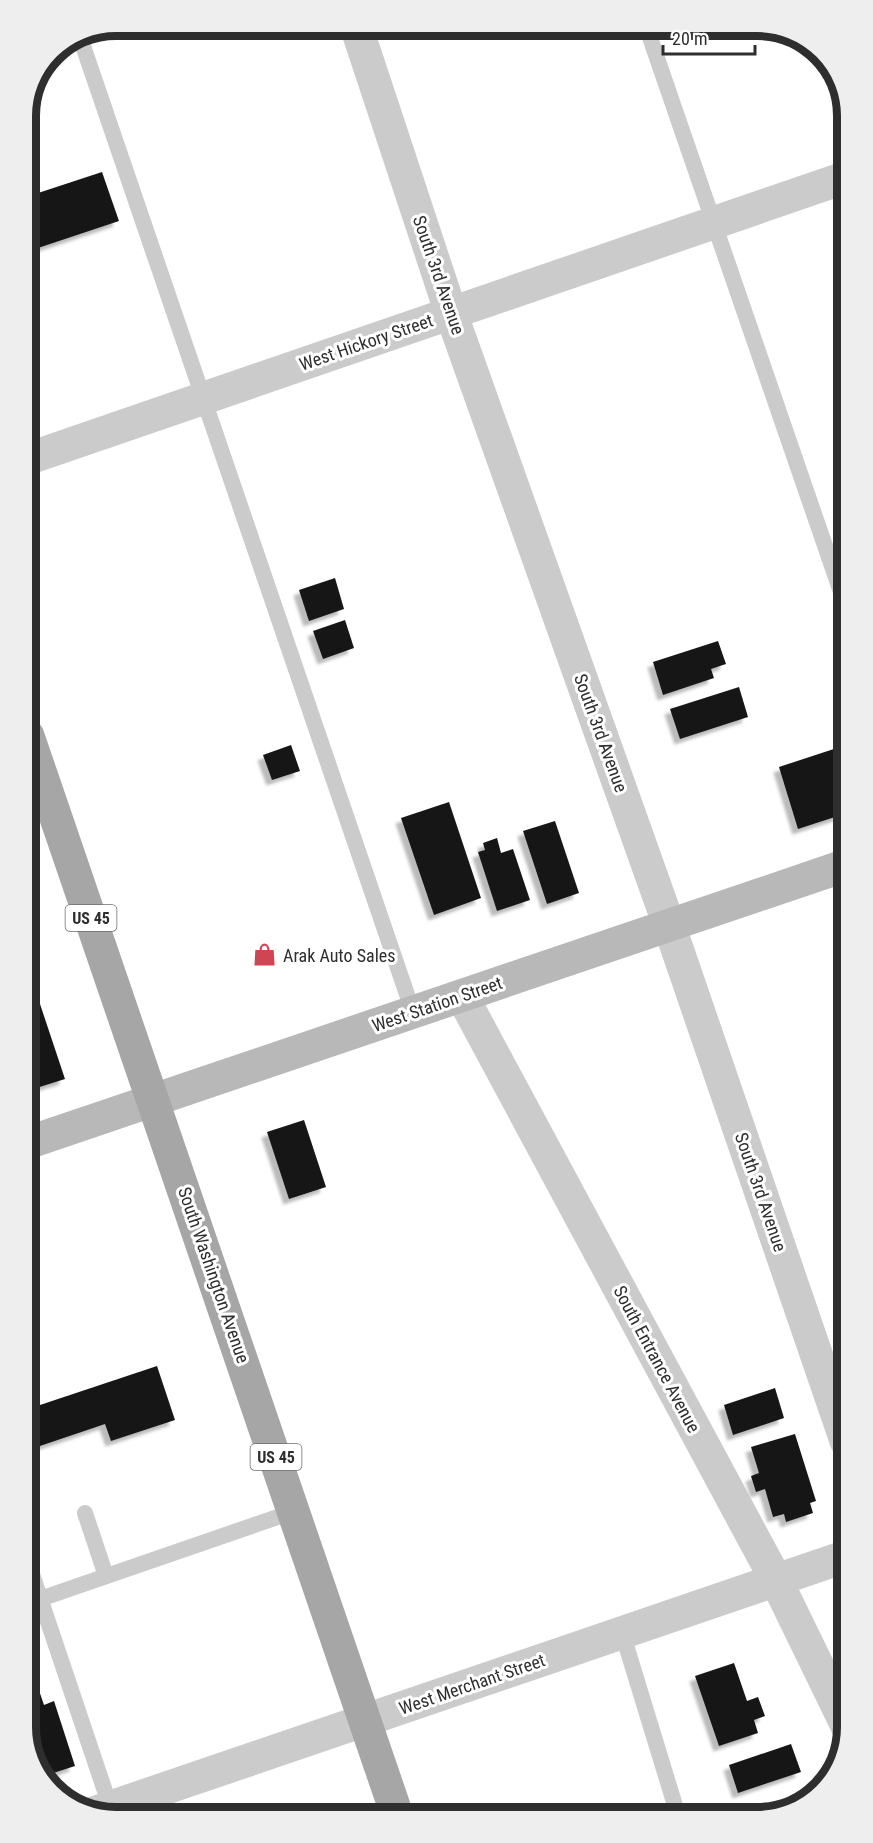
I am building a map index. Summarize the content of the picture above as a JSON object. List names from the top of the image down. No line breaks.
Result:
{"streets":{"main road":["US 45","West Station Street","South Washington Avenue"],"street":["South 3rd Avenue","West Hickory Street","South Entrance Avenue","West Merchant Street"]},"crossings":[["South 3rd Avenue","West Hickory Street"],["South 3rd Avenue","West Station Street"],["West Station Street","South Washington Avenue"],["West Station Street","South Entrance Avenue"],["South Washington Avenue","West Merchant Street"],["South Entrance Avenue","West Merchant Street"]],"places":{"shop":["Arak Auto Sales"]},"scale_bar":"20 m"}
